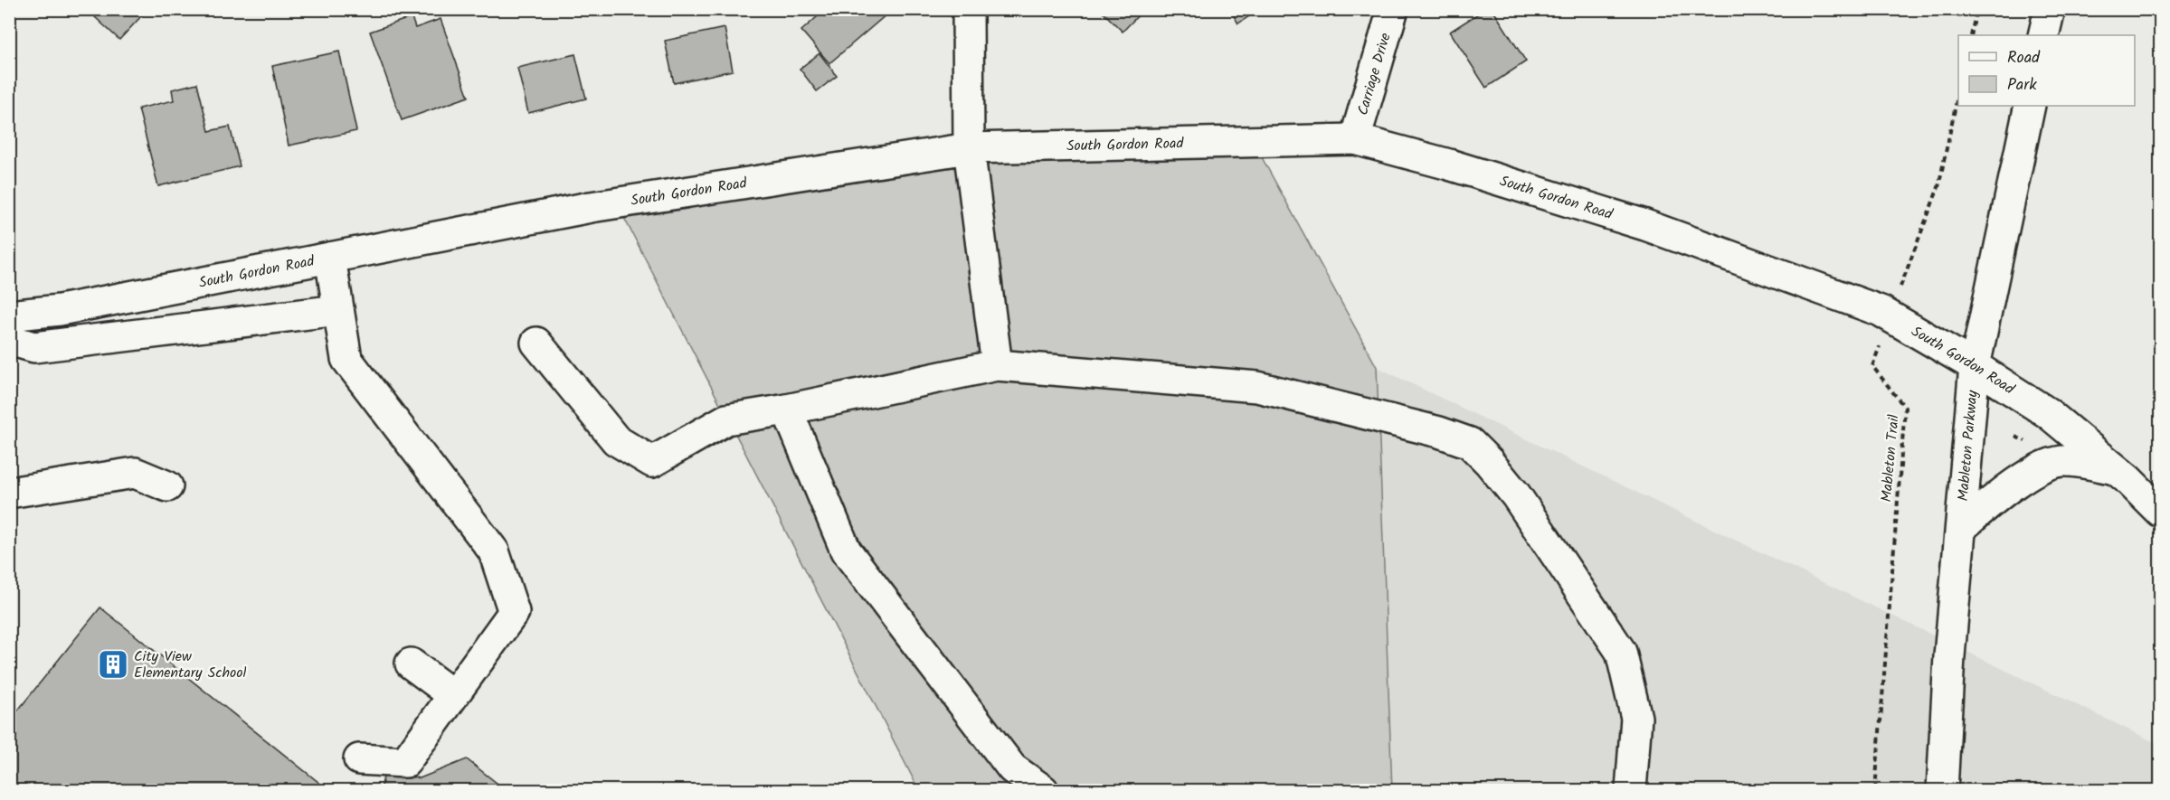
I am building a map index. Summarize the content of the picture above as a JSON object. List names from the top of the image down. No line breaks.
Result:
{"streets":{"street":["Carriage Drive","South Gordon Road","Mableton Parkway"],"path":["Mableton Trail"]},"crossings":[["Carriage Drive","South Gordon Road"],["South Gordon Road","Mableton Parkway"],["South Gordon Road","Mableton Trail"]],"places":{"building":["City View Elementary School"]},"legend":["Road","Park"]}
